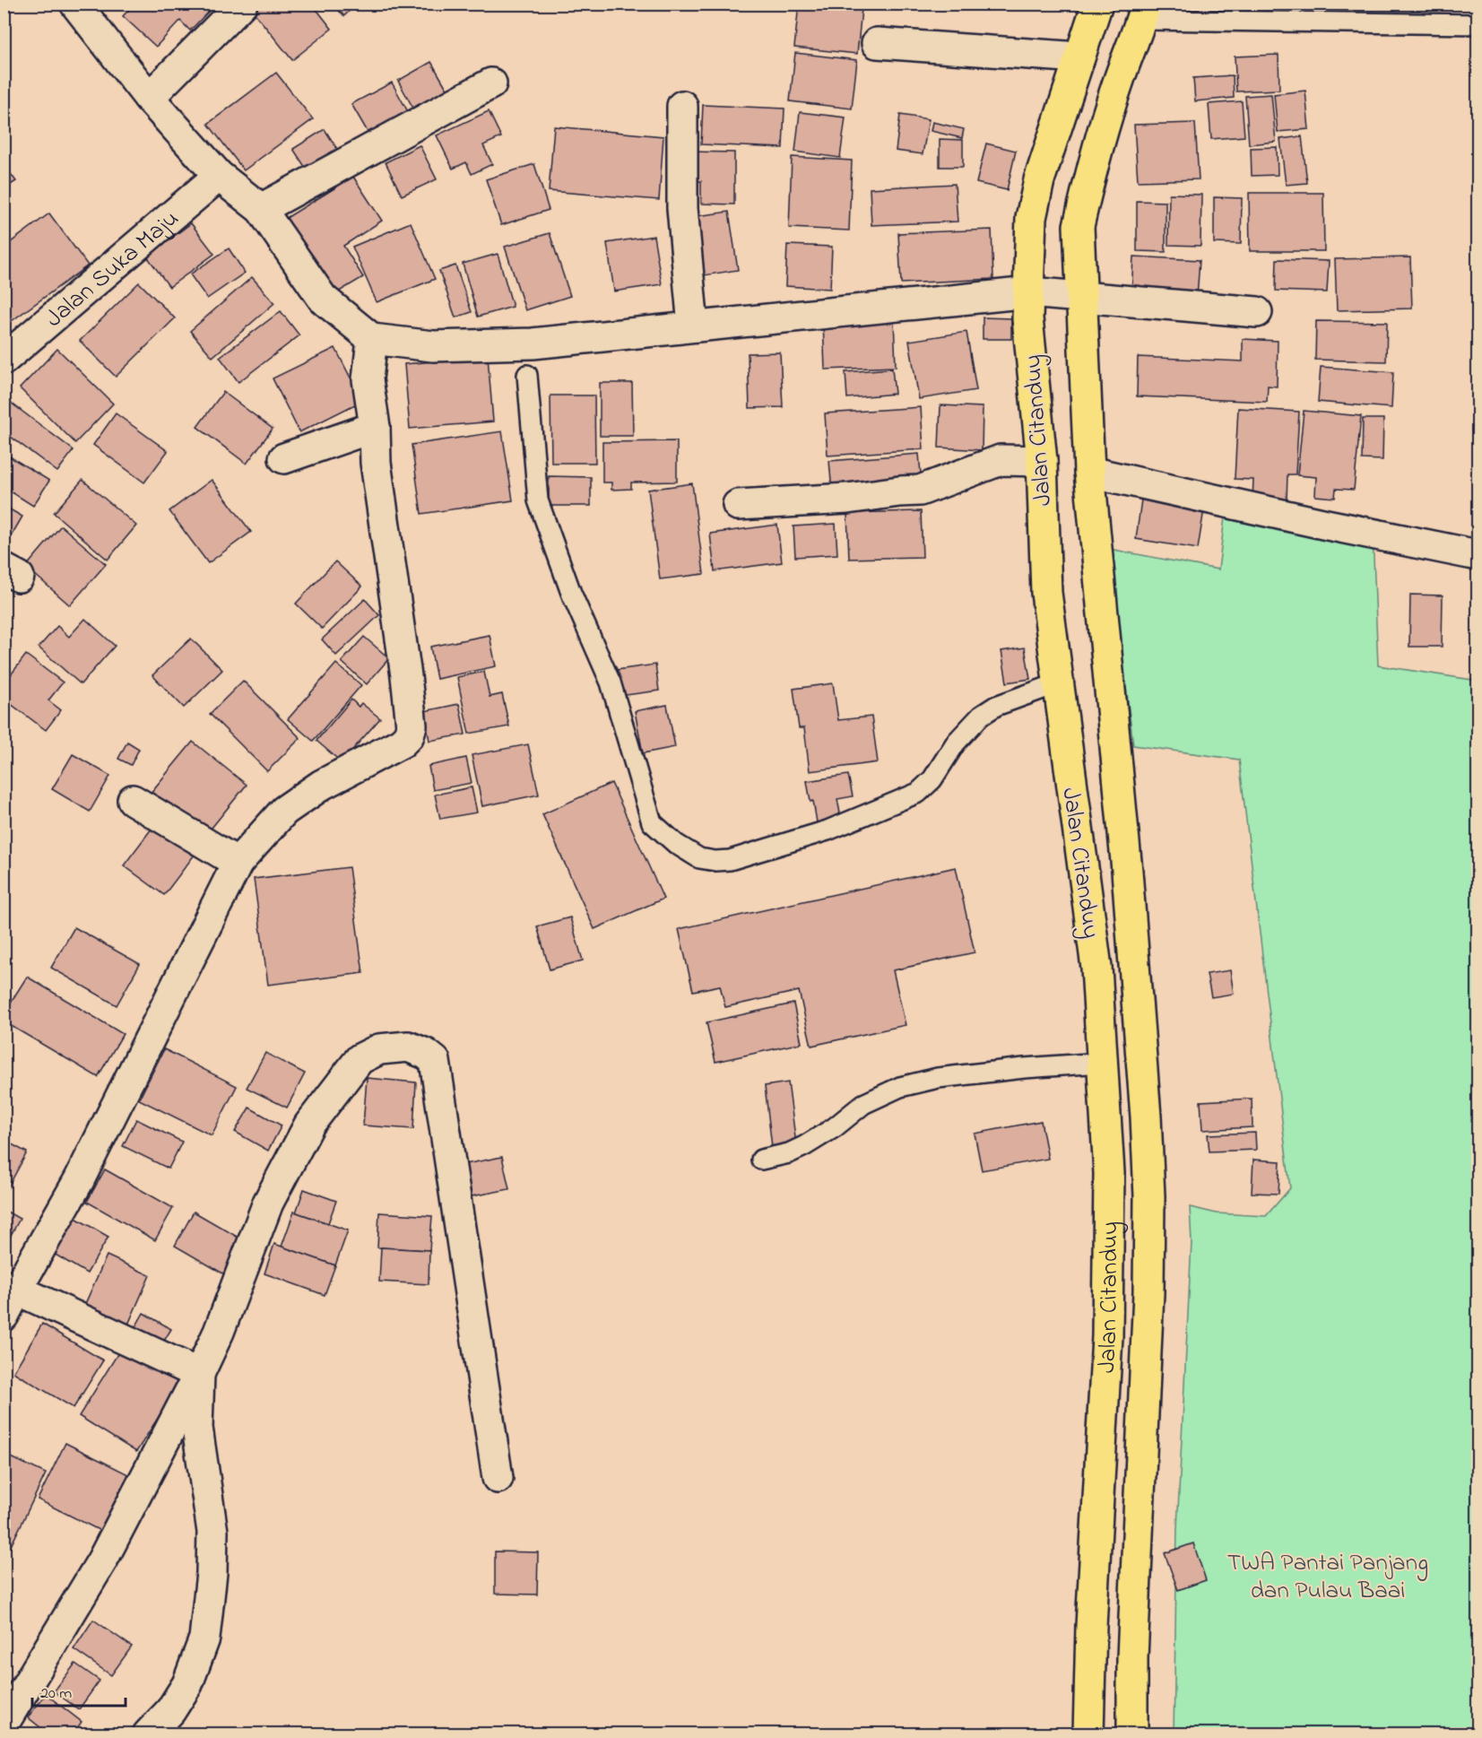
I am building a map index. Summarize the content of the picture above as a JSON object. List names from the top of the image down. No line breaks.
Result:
{"streets":{"main road":["Jalan Citanduy"],"street":["Jalan Suka Maju"]},"parks":["TWA Pantai Panjang dan Pulau Baai"],"scale_bar":"20 m"}
